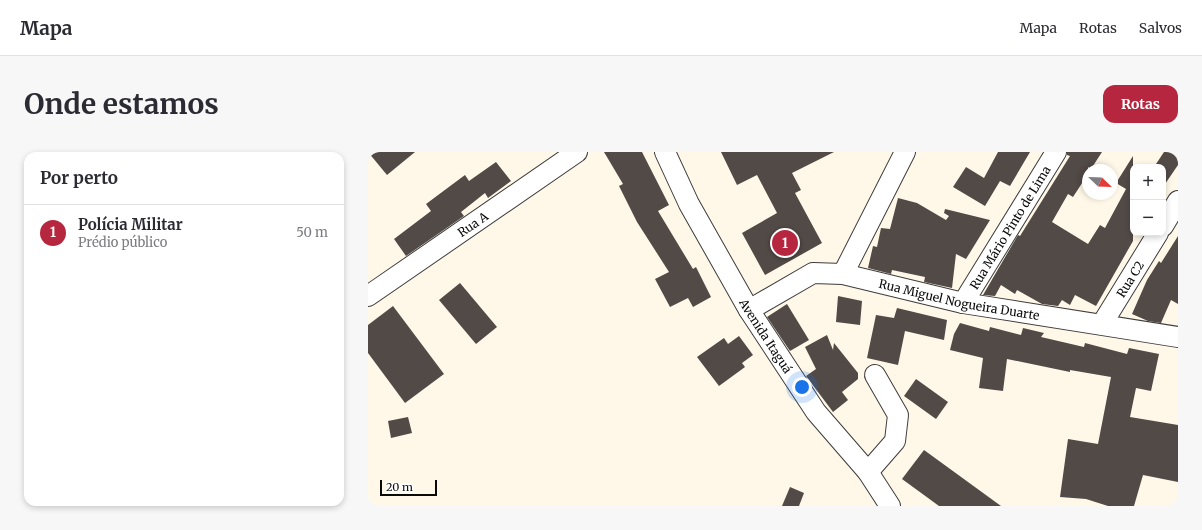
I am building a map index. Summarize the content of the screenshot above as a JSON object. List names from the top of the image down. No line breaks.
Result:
{"streets":{"street":["Rua A","Rua Mário Pinto de Lima","Rua C2","Rua Miguel Nogueira Duarte","Avenida Itaguá"]},"crossings":[["Rua Mário Pinto de Lima","Rua Miguel Nogueira Duarte"],["Rua C2","Rua Miguel Nogueira Duarte"],["Rua Miguel Nogueira Duarte","Avenida Itaguá"]],"scale_bar":"20 m","north":"bottom right","page":{"header":"Mapa","nav":["Mapa","Rotas","Salvos"],"buttons":"Rotas","title":"Onde estamos","heading":"Por perto","map_buttons":["+","−"],"list":[{"mark":"1","name":"Polícia Militar","note":"Prédio público","value":"50 m"}],"pins":"1","scale":"20 m"}}
